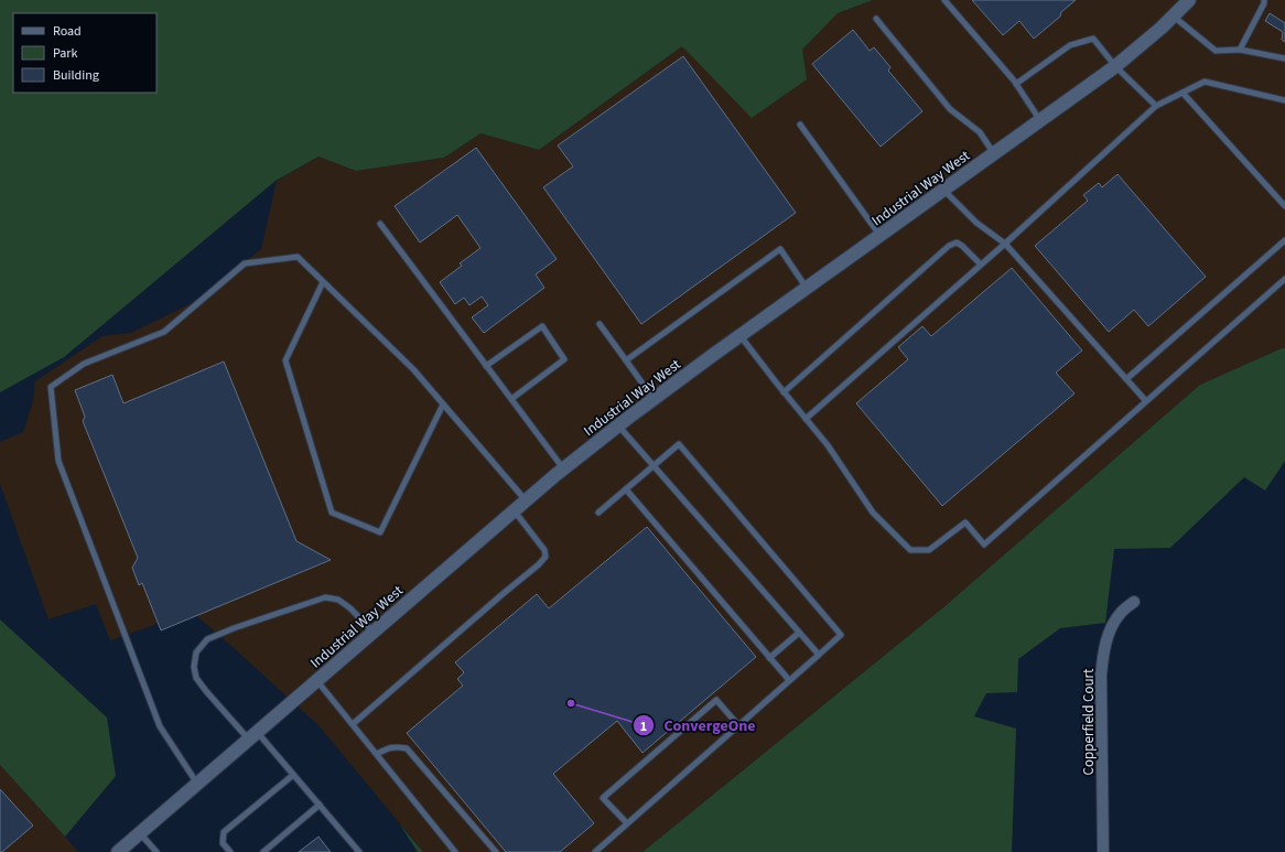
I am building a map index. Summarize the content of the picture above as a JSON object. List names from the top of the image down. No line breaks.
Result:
{"streets":{"street":["Industrial Way West","Copperfield Court"]},"places":["ConvergeOne"],"legend":["Road","Park","Building"]}
